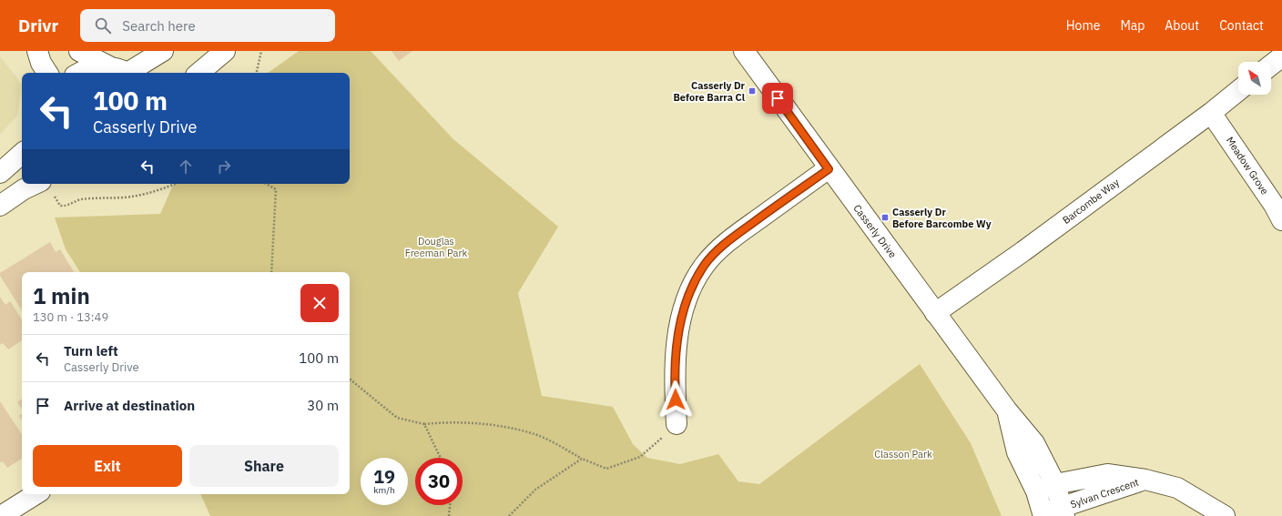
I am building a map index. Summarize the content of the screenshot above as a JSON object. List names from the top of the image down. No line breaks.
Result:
{"streets":{"street":["Meadow Grove","Barcombe Way","Casserly Drive","Sylvan Crescent"]},"crossings":[["Meadow Grove","Barcombe Way"],["Barcombe Way","Casserly Drive"],["Casserly Drive","Sylvan Crescent"]],"parks":["Douglas Freeman Park","Classon Park"],"places":{"transit":["Casserly Dr Before Barra Cl","Casserly Dr Before Barcombe Wy"]},"north":"top left","page":{"header":"Drivr","search":"Search here","nav":["Home","Map","About","Contact"],"turn":["100 m","Casserly Drive"],"heading":["1 min","130 m · 13:49"],"list":[{"name":"Turn left","note":"Casserly Drive","value":"100 m"},{"name":"Arrive at destination","value":"30 m"}],"buttons":["Exit","Share"],"speed":"19 km/h","limit":"30"}}
